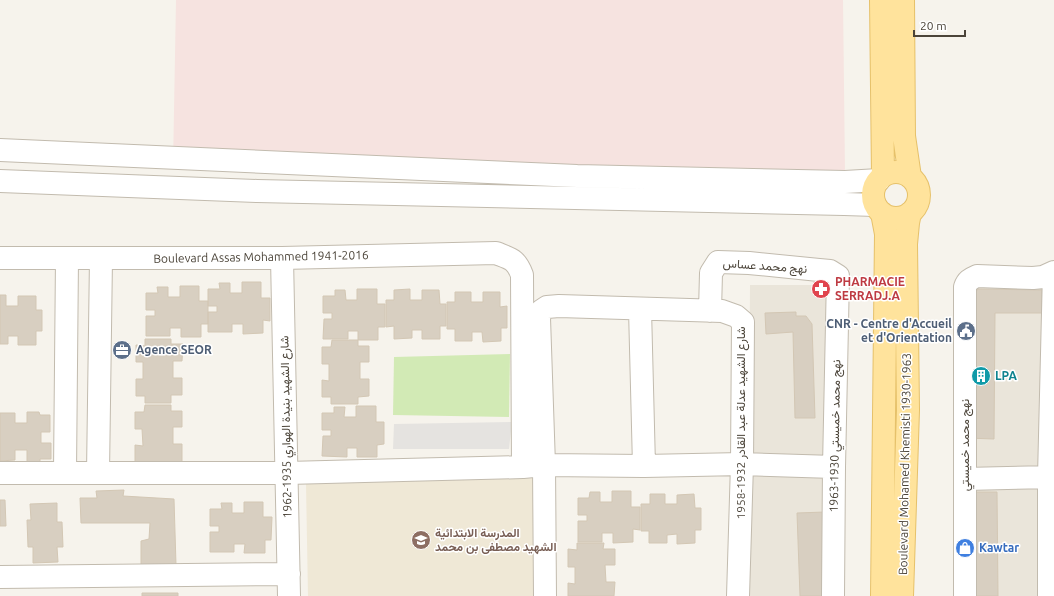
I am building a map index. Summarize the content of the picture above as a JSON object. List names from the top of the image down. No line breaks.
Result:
{"streets":{"main road":["Boulevard Mohamed Khemisti 1930-1963"],"street":["Boulevard Assas Mohammed 1941-2016","نهج محمد عساس","شارع الشهيد عدلة عبد القادر 1932-1958","شارع الشهيد بنيدة الهواري 1935-1962","نهج محمد خميستي 1930-1963","نهج محمد خميستي"]},"crossings":[["Boulevard Assas Mohammed 1941-2016","شارع الشهيد عدلة عبد القادر 1932-1958"],["Boulevard Assas Mohammed 1941-2016","شارع الشهيد بنيدة الهواري 1935-1962"],["نهج محمد عساس","شارع الشهيد عدلة عبد القادر 1932-1958"],["نهج محمد عساس","نهج محمد خميستي 1930-1963"]],"places":{"pharmacy":["PHARMACIE SERRADJ.A"],"public building":["CNR - Centre d'Accueil et d'Orientation"],"office":["Agence SEOR"],"building":["LPA"],"school or university":["المدرسة الابتدائية الشهيد مصطفى بن محمد"],"shop":["Kawtar"]},"scale_bar":"20 m"}
